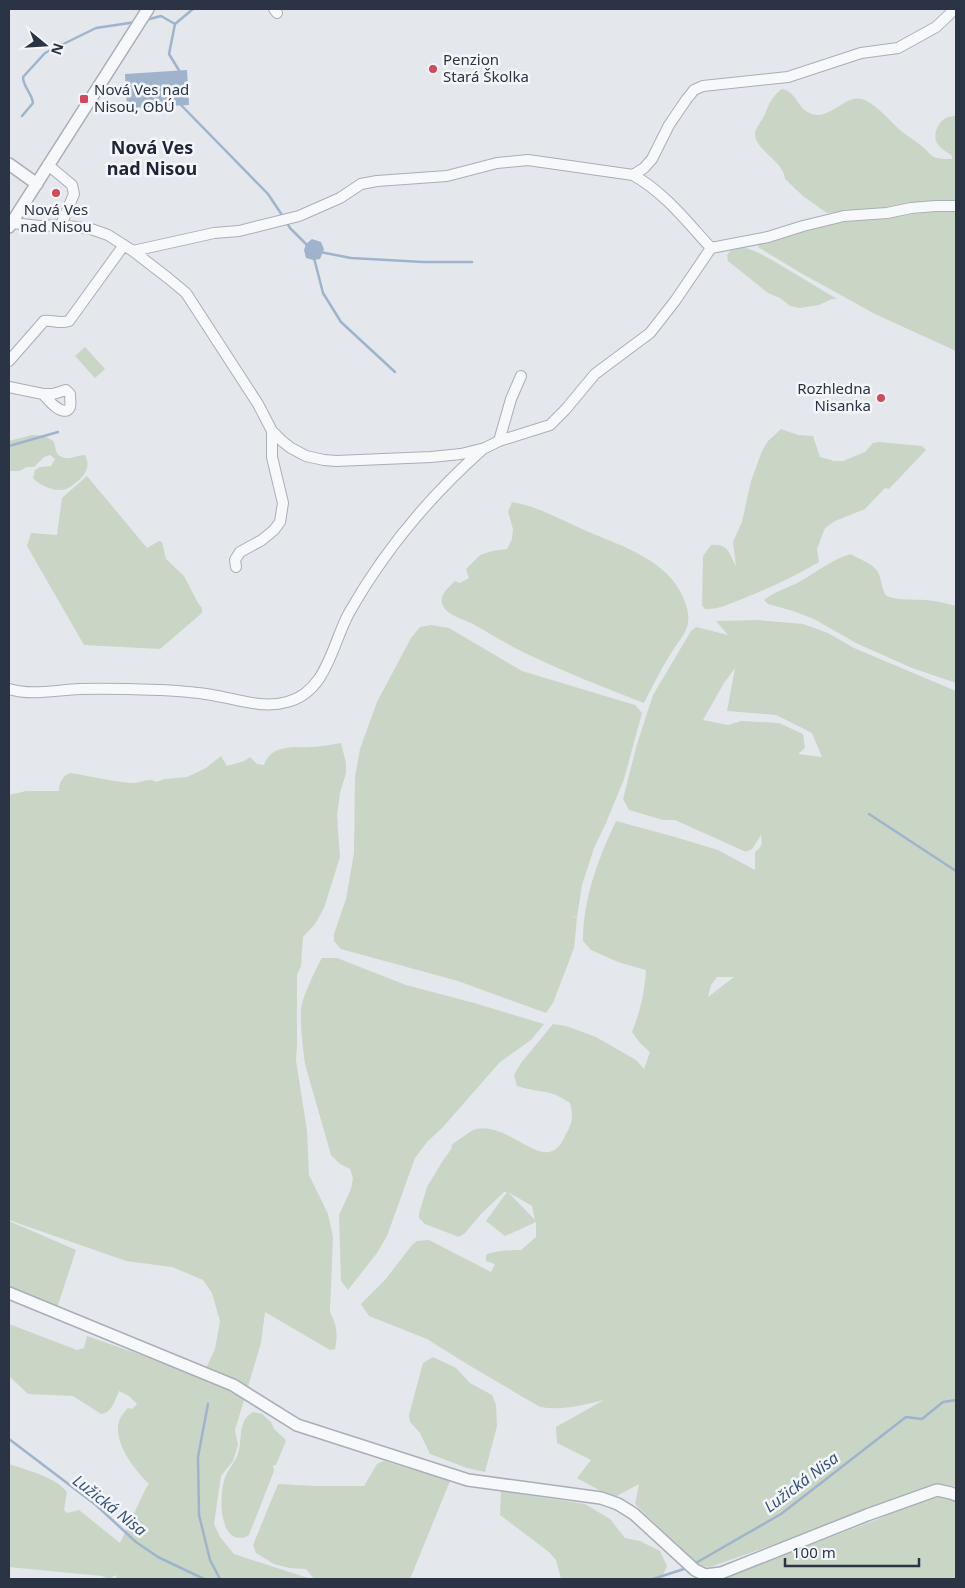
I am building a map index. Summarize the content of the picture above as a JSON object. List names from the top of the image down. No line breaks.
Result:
{"districts":["Nová Ves nad Nisou"],"water":["Lužická Nisa"],"places":{"other":["Penzion Stará Školka","Nová Ves nad Nisou","Rozhledna Nisanka"],"transit":["Nová Ves nad Nisou, ObÚ"]},"scale_bar":"100 m","north":"right"}
